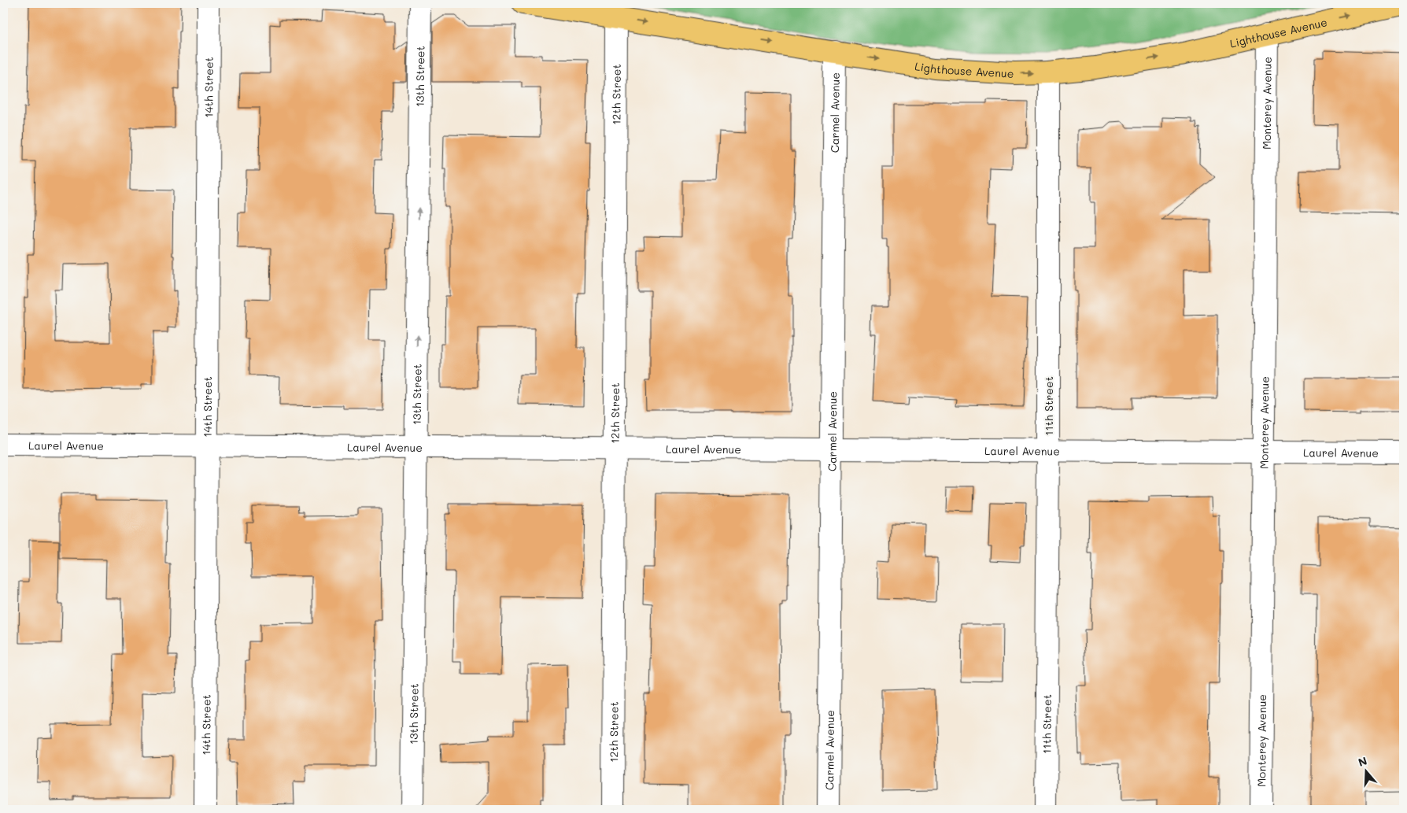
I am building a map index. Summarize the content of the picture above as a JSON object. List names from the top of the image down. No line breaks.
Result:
{"streets":{"main road":["Lighthouse Avenue"],"street":["13th Street","14th Street","12th Street","Monterey Avenue","Carmel Avenue","11th Street","Laurel Avenue"]},"crossings":[["Lighthouse Avenue","12th Street"],["Lighthouse Avenue","Monterey Avenue"],["Lighthouse Avenue","Carmel Avenue"],["Lighthouse Avenue","11th Street"],["13th Street","Laurel Avenue"],["14th Street","Laurel Avenue"],["12th Street","Laurel Avenue"],["Monterey Avenue","Laurel Avenue"],["Carmel Avenue","Laurel Avenue"],["11th Street","Laurel Avenue"]],"one_way":["Lighthouse Avenue","13th Street"],"north":"top"}
